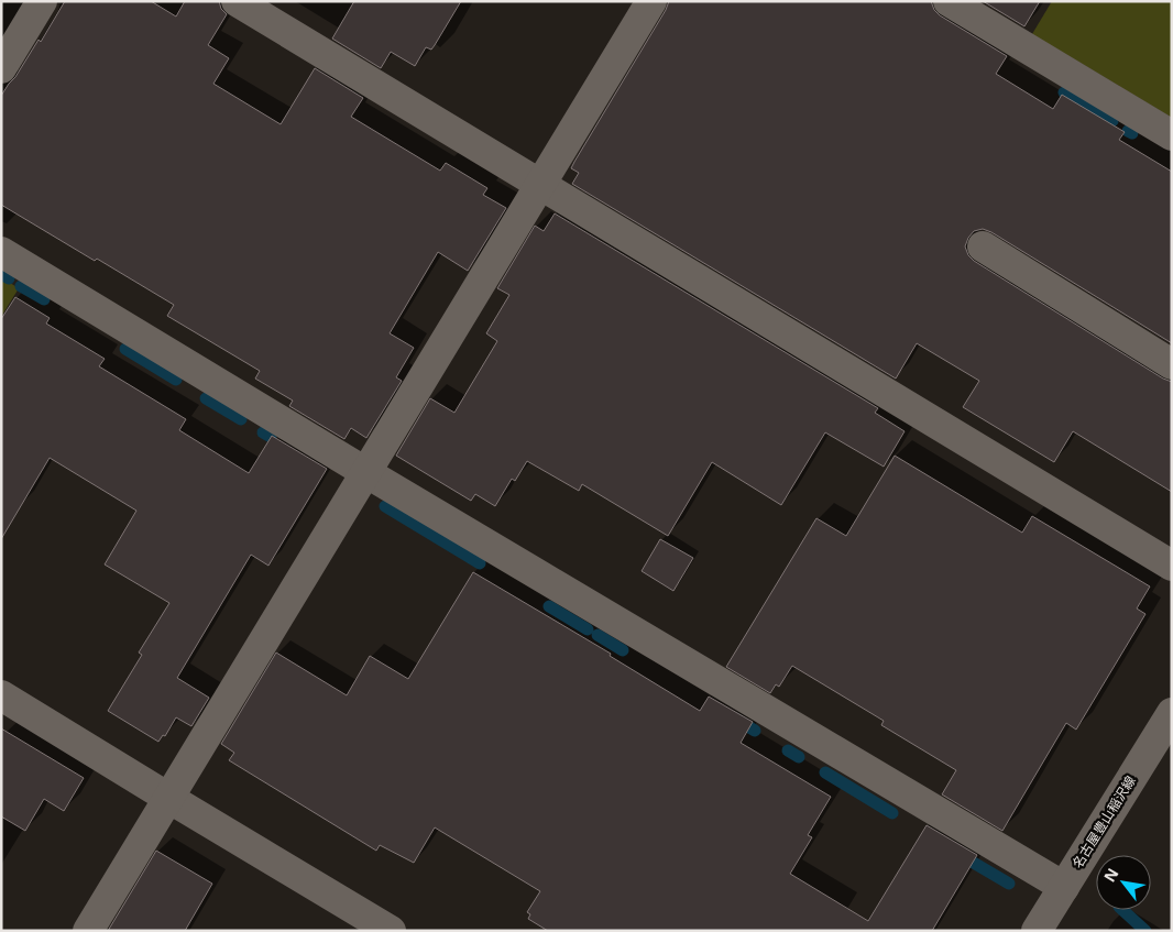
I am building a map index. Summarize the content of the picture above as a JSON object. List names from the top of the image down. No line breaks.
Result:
{"streets":{"street":["名古屋豊山稲沢線"]},"north":"top left"}
